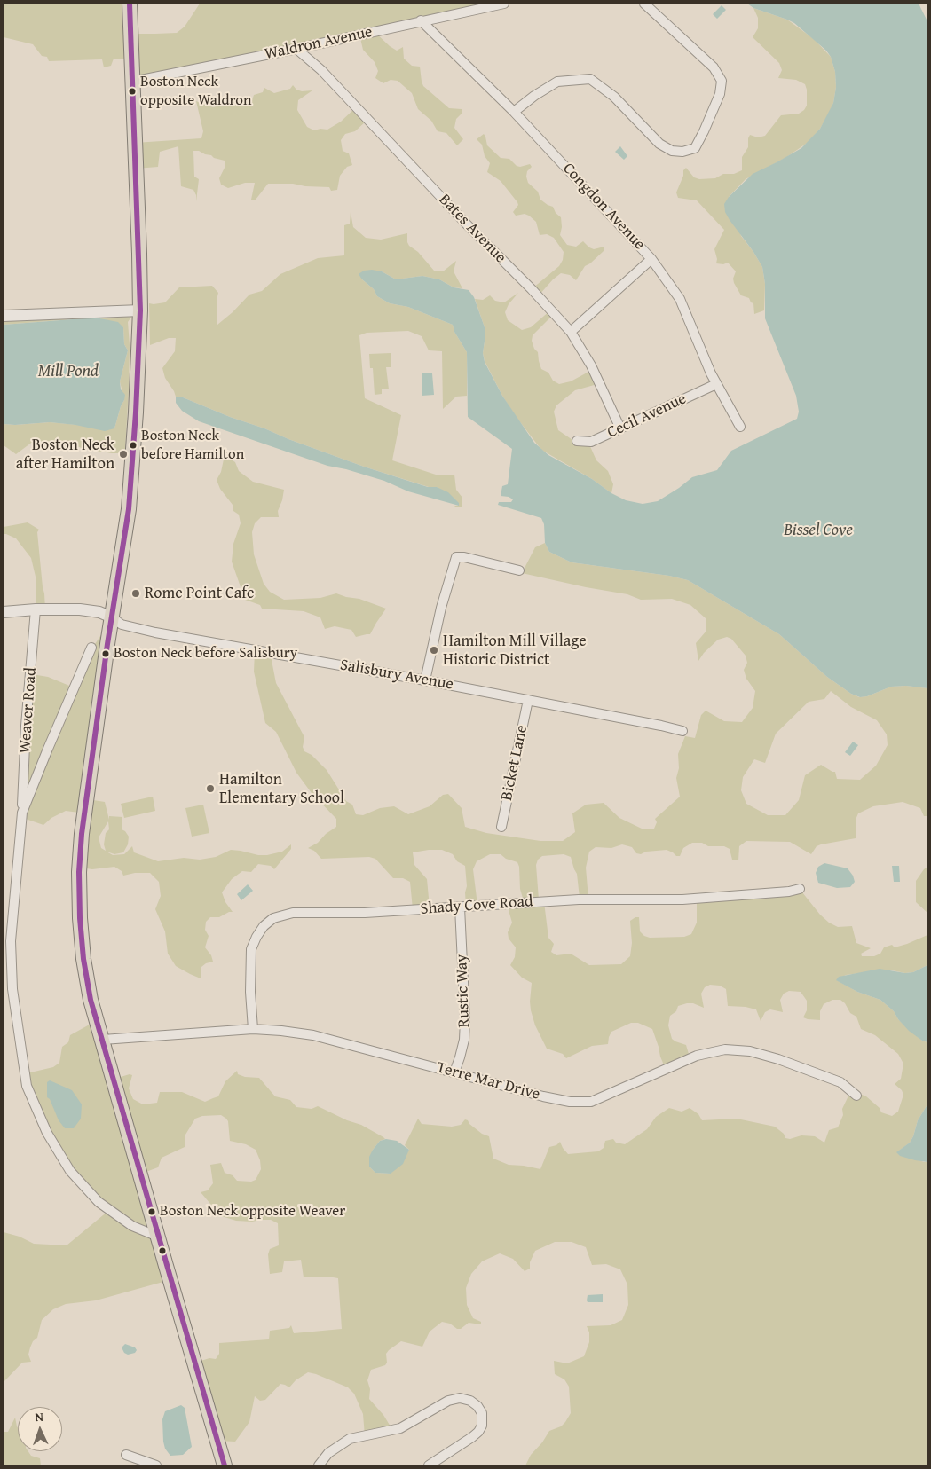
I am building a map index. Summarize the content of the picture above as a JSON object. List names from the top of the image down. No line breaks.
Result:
{"streets":{"street":["Waldron Avenue","Congdon Avenue","Bates Avenue","Cecil Avenue","Salisbury Avenue","Weaver Road","Bicket Lane","Shady Cove Road","Rustic Way","Terre Mar Drive"]},"crossings":[["Waldron Avenue","Congdon Avenue"],["Waldron Avenue","Bates Avenue"],["Congdon Avenue","Cecil Avenue"],["Bates Avenue","Cecil Avenue"],["Salisbury Avenue","Bicket Lane"],["Shady Cove Road","Rustic Way"],["Shady Cove Road","Terre Mar Drive"],["Rustic Way","Terre Mar Drive"]],"water":["Mill Pond","Bissel Cove"],"places":["Boston Neck opposite Waldron","Boston Neck before Hamilton","Boston Neck after Hamilton","Rome Point Cafe","Hamilton Mill Village Historic District","Boston Neck before Salisbury","Hamilton Elementary School","Boston Neck opposite Weaver"],"north":"top"}
